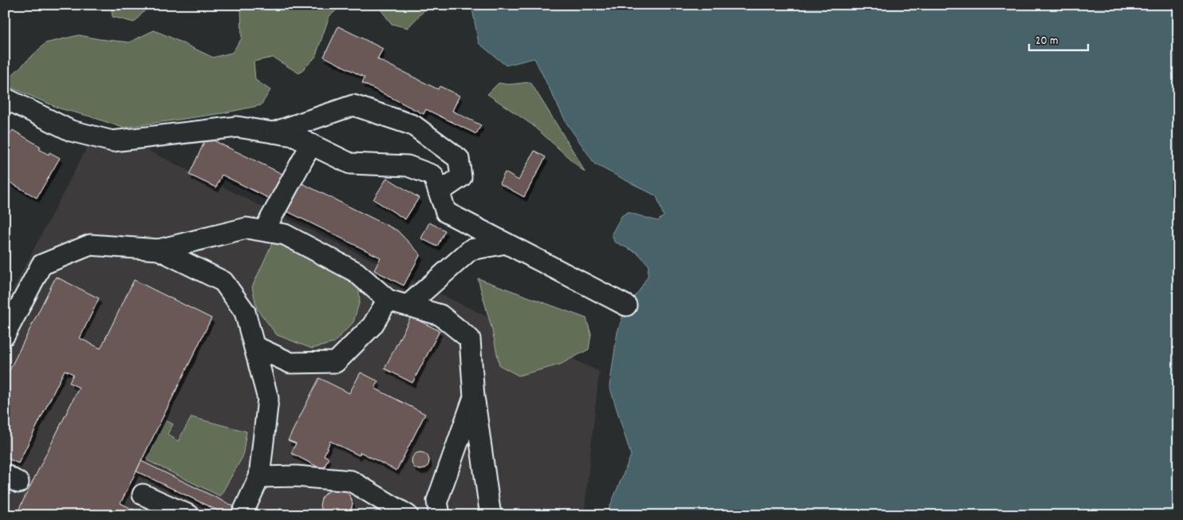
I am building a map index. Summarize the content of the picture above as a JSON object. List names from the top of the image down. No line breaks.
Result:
{"scale_bar":"20 m"}
